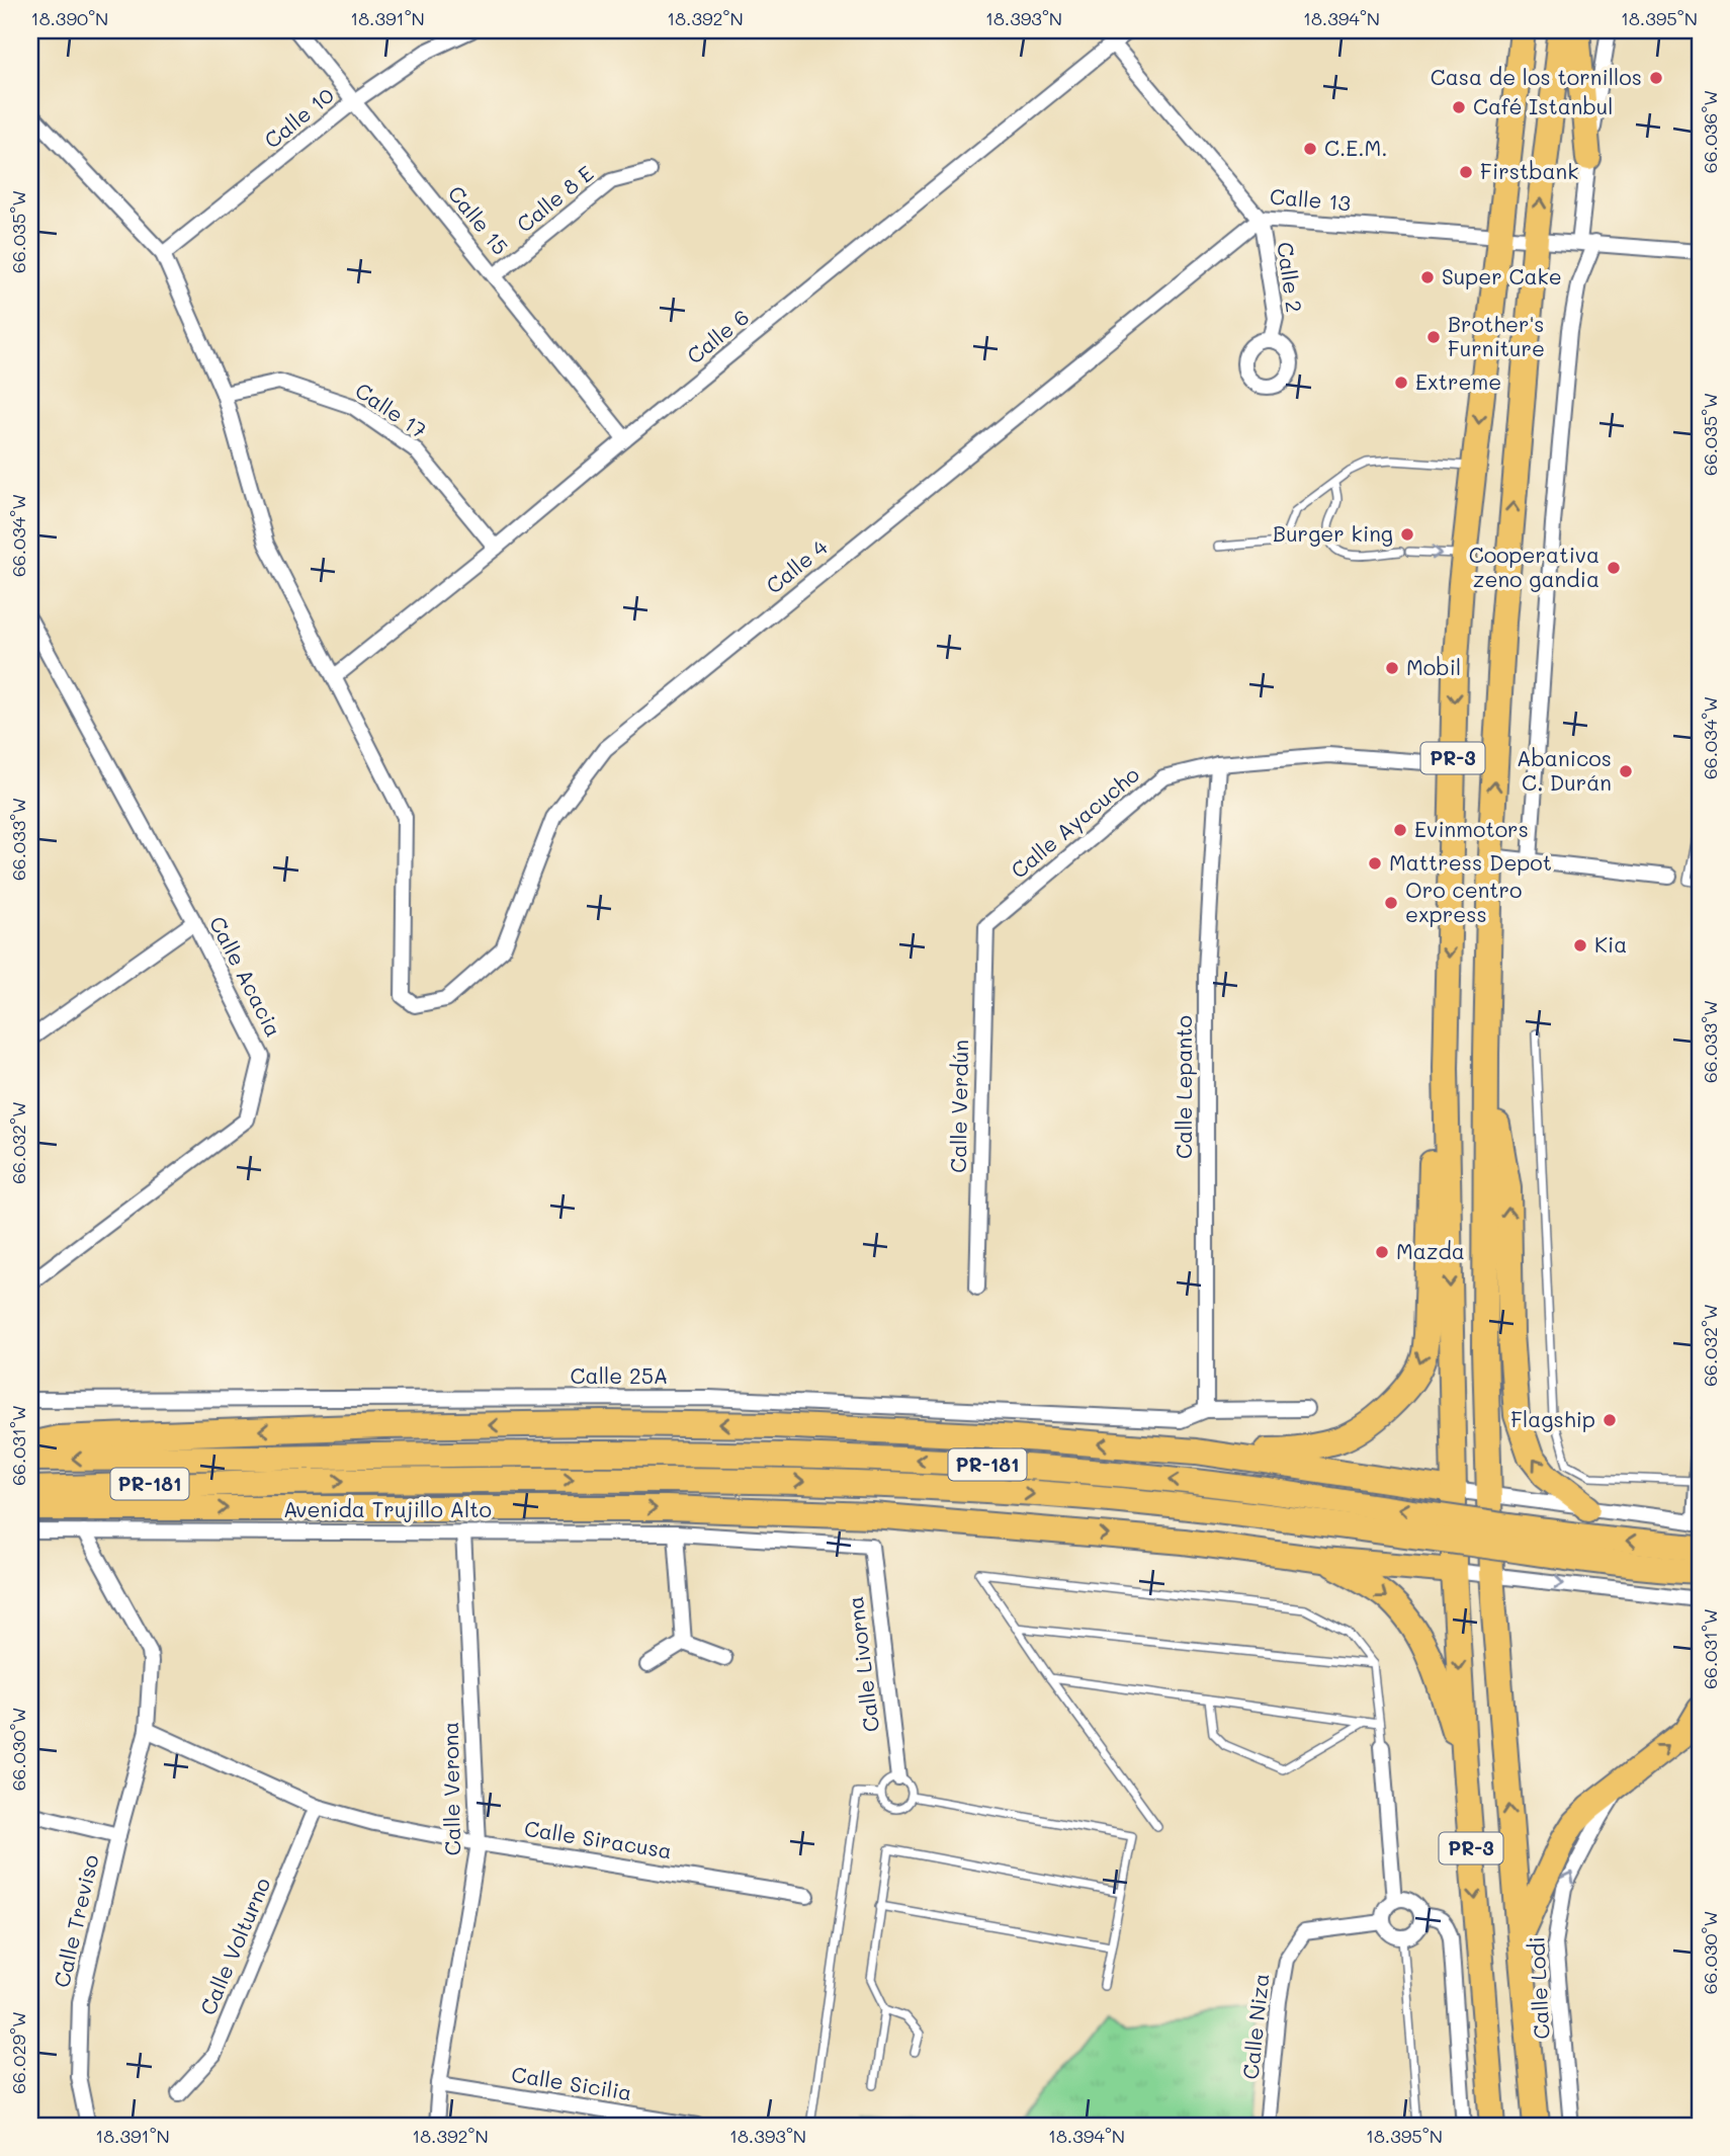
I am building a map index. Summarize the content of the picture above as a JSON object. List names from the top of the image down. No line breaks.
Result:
{"streets":{"highway":["PR-3","PR-181"],"street":["Calle 10","Calle 8 E","Calle 13","Calle 15","Calle 2","Calle 6","Calle 17","Calle 4","Calle Ayacucho","Calle Acacia","Calle Lepanto","Calle Verdún","Calle 25A","Avenida Trujillo Alto","Calle Livorna","Calle Verona","Calle Siracusa","Calle Treviso","Calle Volturno","Calle Lodi","Calle Niza","Calle Sicilia"]},"crossings":[["Calle 10","Calle 15"],["Calle 8 E","Calle 15"],["Calle 13","Calle 2"],["Calle 13","Calle 6"],["Calle 13","Calle 4"],["Calle 13","PR-3"],["Calle 15","Calle 6"],["Calle 2","Calle 4"],["Calle 6","Calle 17"],["Calle 6","Calle 4"],["PR-3","Calle Ayacucho"],["Calle Ayacucho","Calle Lepanto"],["Calle Ayacucho","Calle Verdún"],["Calle Lepanto","Calle 25A"],["Avenida Trujillo Alto","Calle Livorna"],["Avenida Trujillo Alto","Calle Verona"],["Avenida Trujillo Alto","Calle Treviso"],["Calle Verona","Calle Siracusa"],["Calle Verona","Calle Sicilia"],["Calle Siracusa","Calle Treviso"],["Calle Siracusa","Calle Volturno"]],"one_way":["Calle Lodi"],"places":["Casa de los tornillos","Café Istanbul","C.E.M.","Firstbank","Super Cake","Brother's Furniture","Extreme","Burger king","Cooperativa zeno gandia","Mobil","Abanicos C. Durán","Evinmotors","Mattress Depot","Oro centro express","Kia","Mazda","Flagship"],"coordinates":["18.390°N","18.391°N","18.392°N","18.393°N","18.394°N","18.395°N","66.036°W","66.035°W","66.034°W","66.033°W","66.032°W","66.031°W","66.030°W","66.029°W"]}
